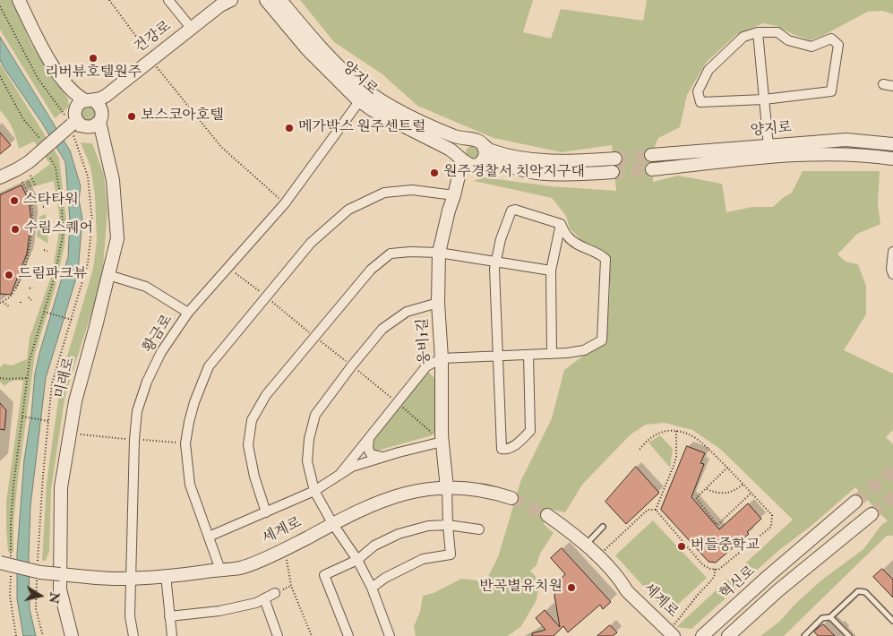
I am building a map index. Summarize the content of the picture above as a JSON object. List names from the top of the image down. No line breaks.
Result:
{"streets":{"street":["건강로","양지로","황금로","웅비1길","미래로","세계로","혁신로"]},"crossings":[["양지로","웅비1길"],["황금로","세계로"],["웅비1길","세계로"],["미래로","세계로"]],"places":["리버뷰호텔원주","보스코아호텔","메가박스 원주센트럴","원주경찰서 치악지구대","스타타워","수림스퀘어","드림파크뷰","버들중학교","반곡별유치원"],"north":"right"}
